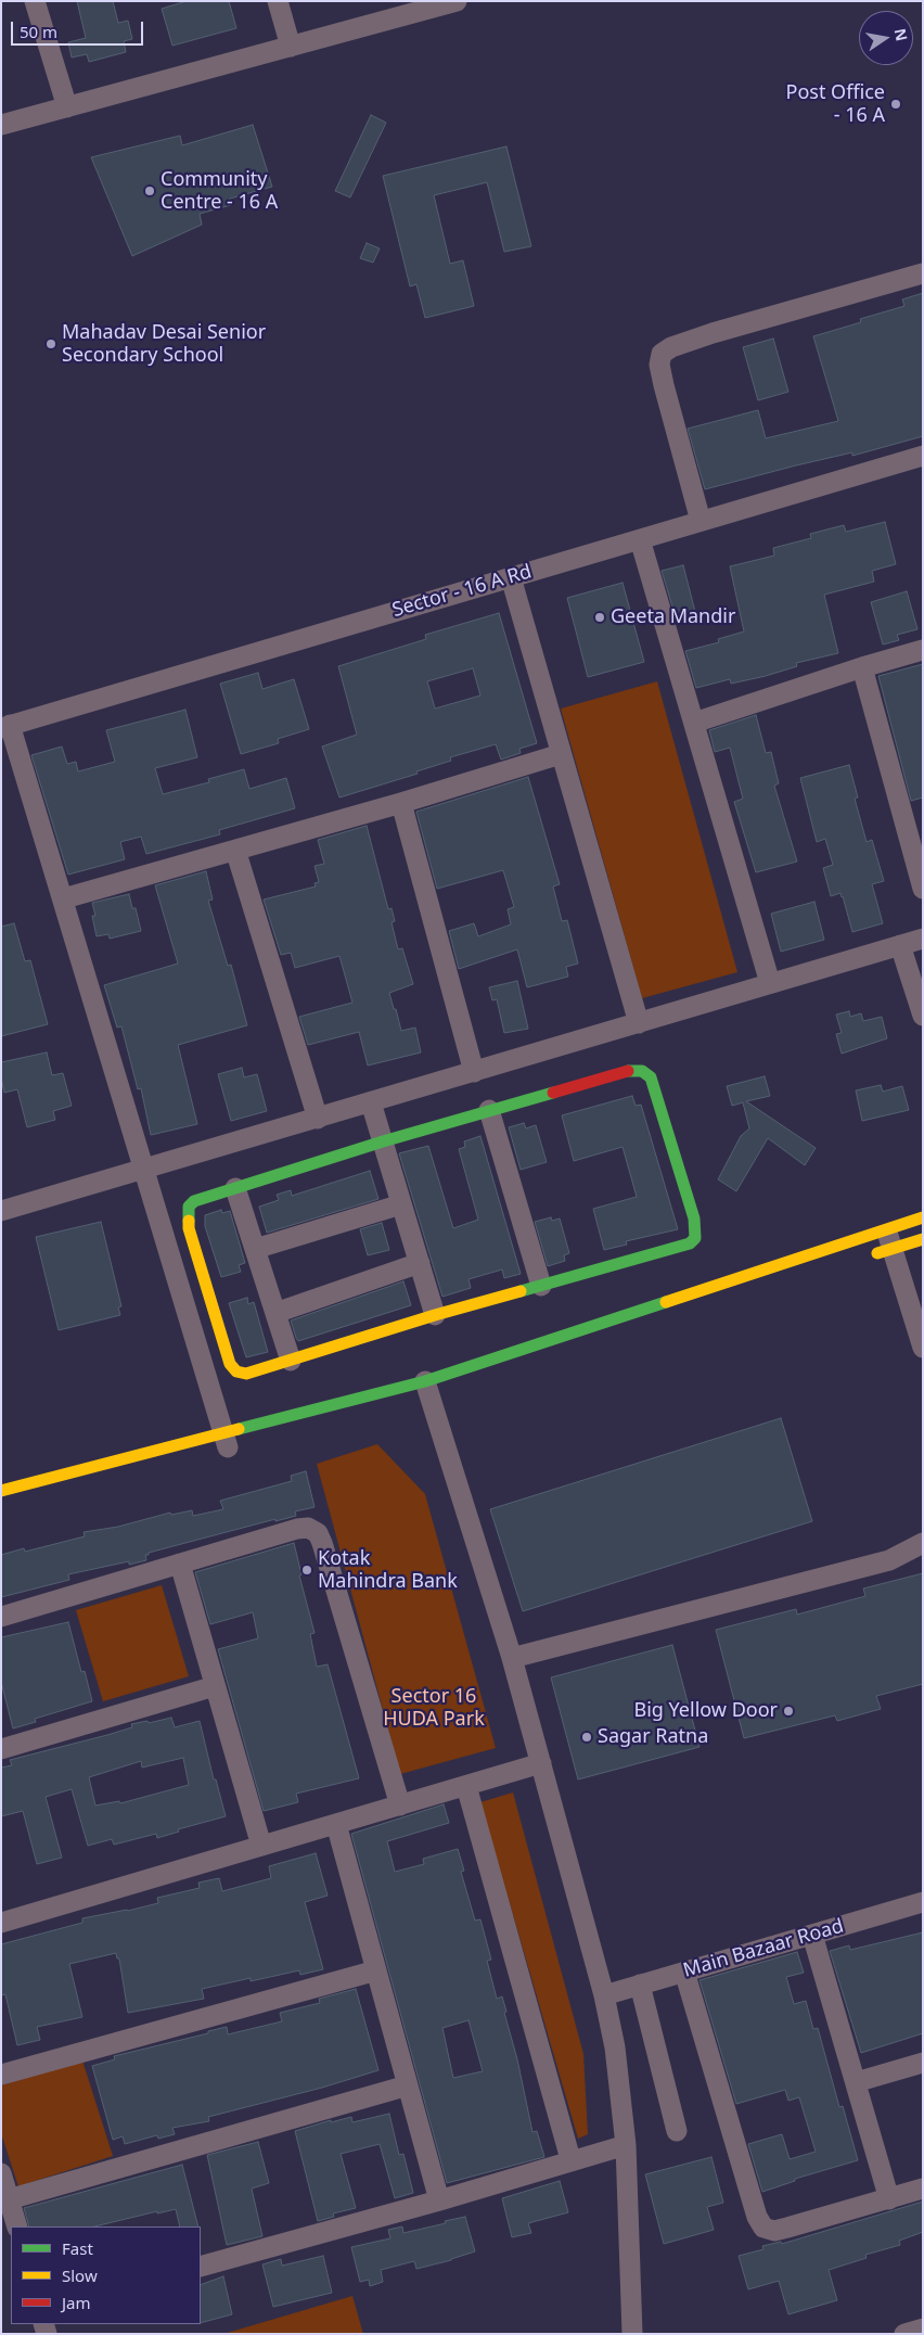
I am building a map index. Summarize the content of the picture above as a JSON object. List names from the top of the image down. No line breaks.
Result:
{"streets":{"street":["Sector - 16 A Rd","Main Bazaar Road"]},"parks":["Sector 16 HUDA Park"],"places":["Post Office - 16 A","Community Centre - 16 A","Mahadav Desai Senior Secondary School","Geeta Mandir","Kotak Mahindra Bank","Big Yellow Door","Sagar Ratna"],"legend":["Fast","Slow","Jam"],"scale_bar":"50 m","north":"right"}
